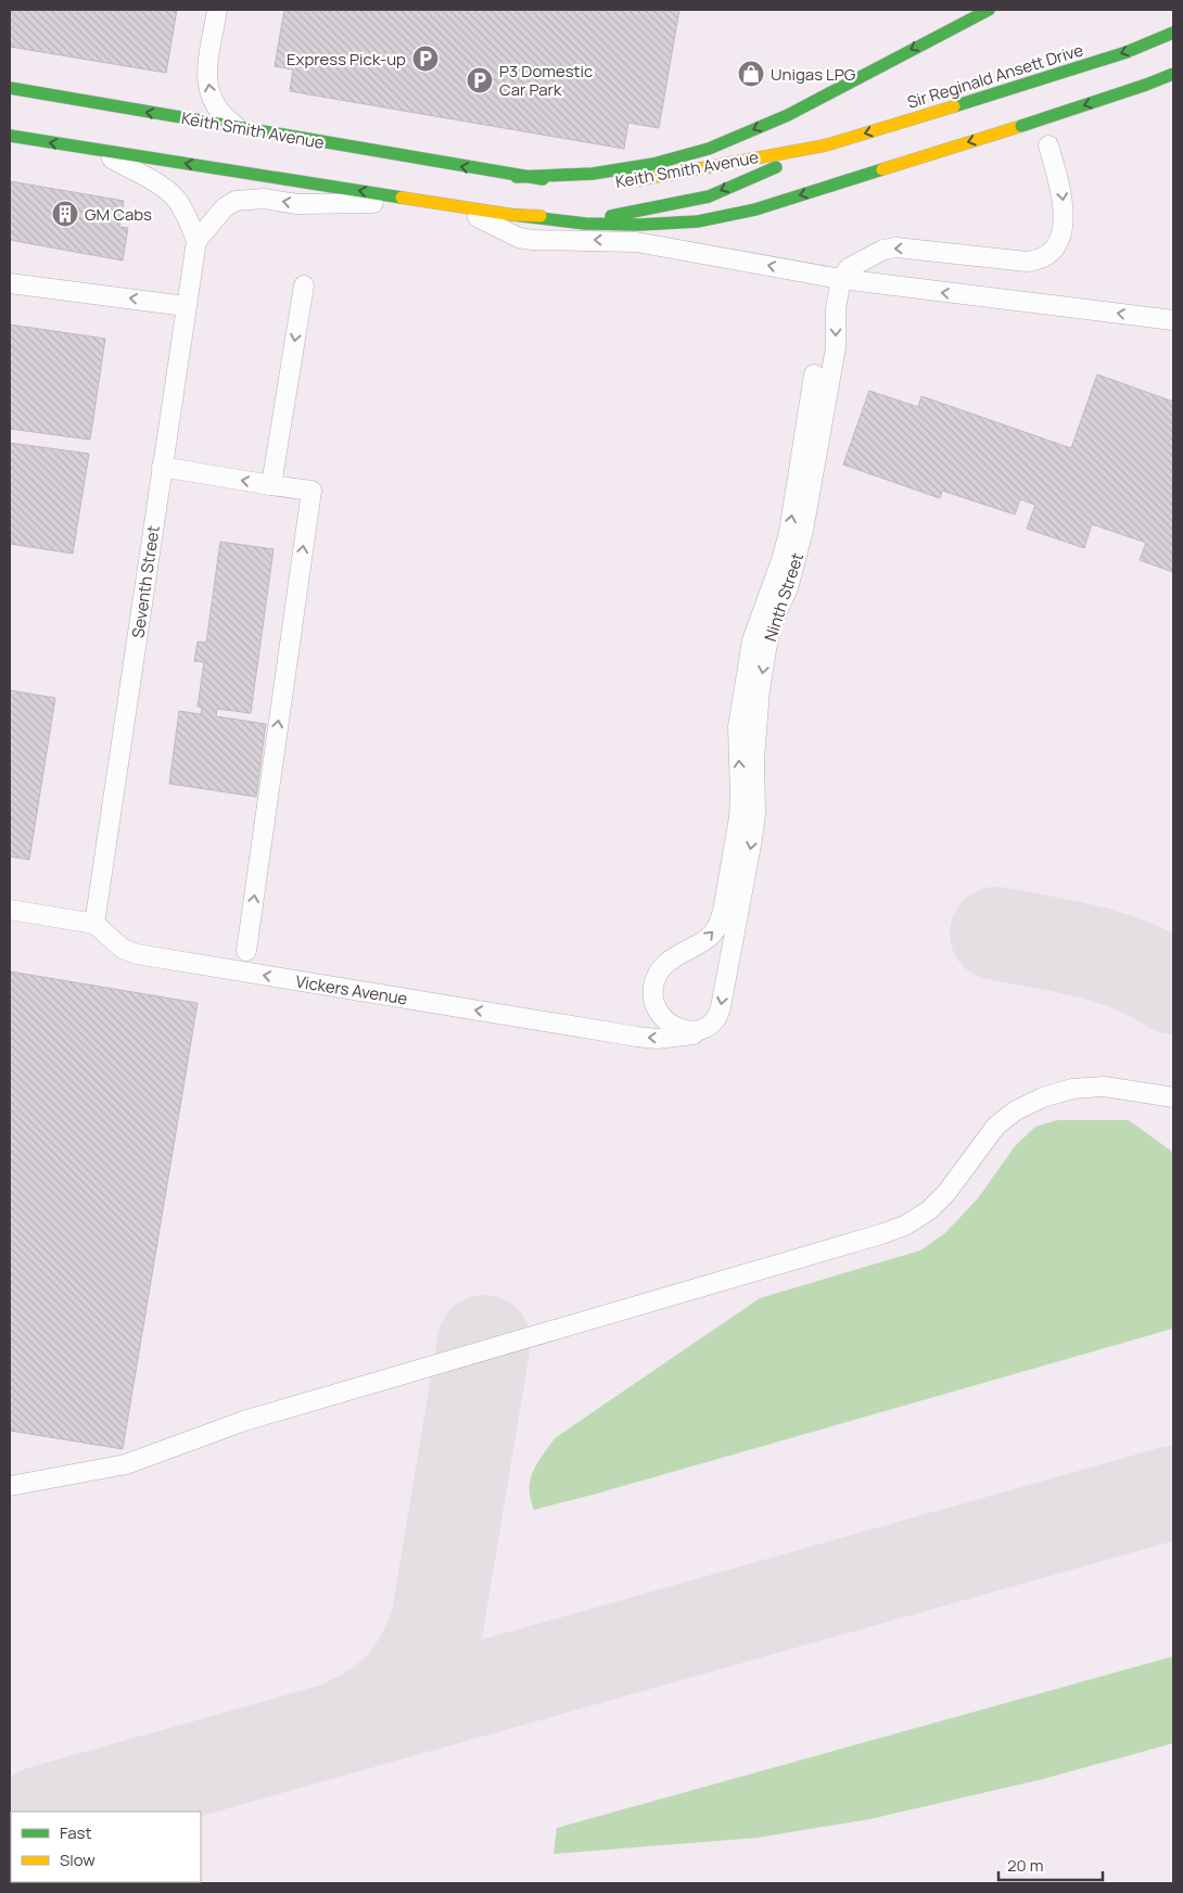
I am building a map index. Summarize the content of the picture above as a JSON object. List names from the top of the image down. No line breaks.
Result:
{"streets":{"main road":["Sir Reginald Ansett Drive","Keith Smith Avenue"],"lane":["Seventh Street","Ninth Street","Vickers Avenue"]},"crossings":[["Sir Reginald Ansett Drive","Keith Smith Avenue"],["Keith Smith Avenue","Seventh Street"],["Keith Smith Avenue","Ninth Street"],["Seventh Street","Vickers Avenue"],["Ninth Street","Vickers Avenue"]],"one_way":["Vickers Avenue"],"places":{"parking":["Express Pick-up","P3 Domestic Car Park"],"shop":["Unigas LPG"],"building":["GM Cabs"]},"legend":["Fast","Slow"],"scale_bar":"20 m"}
